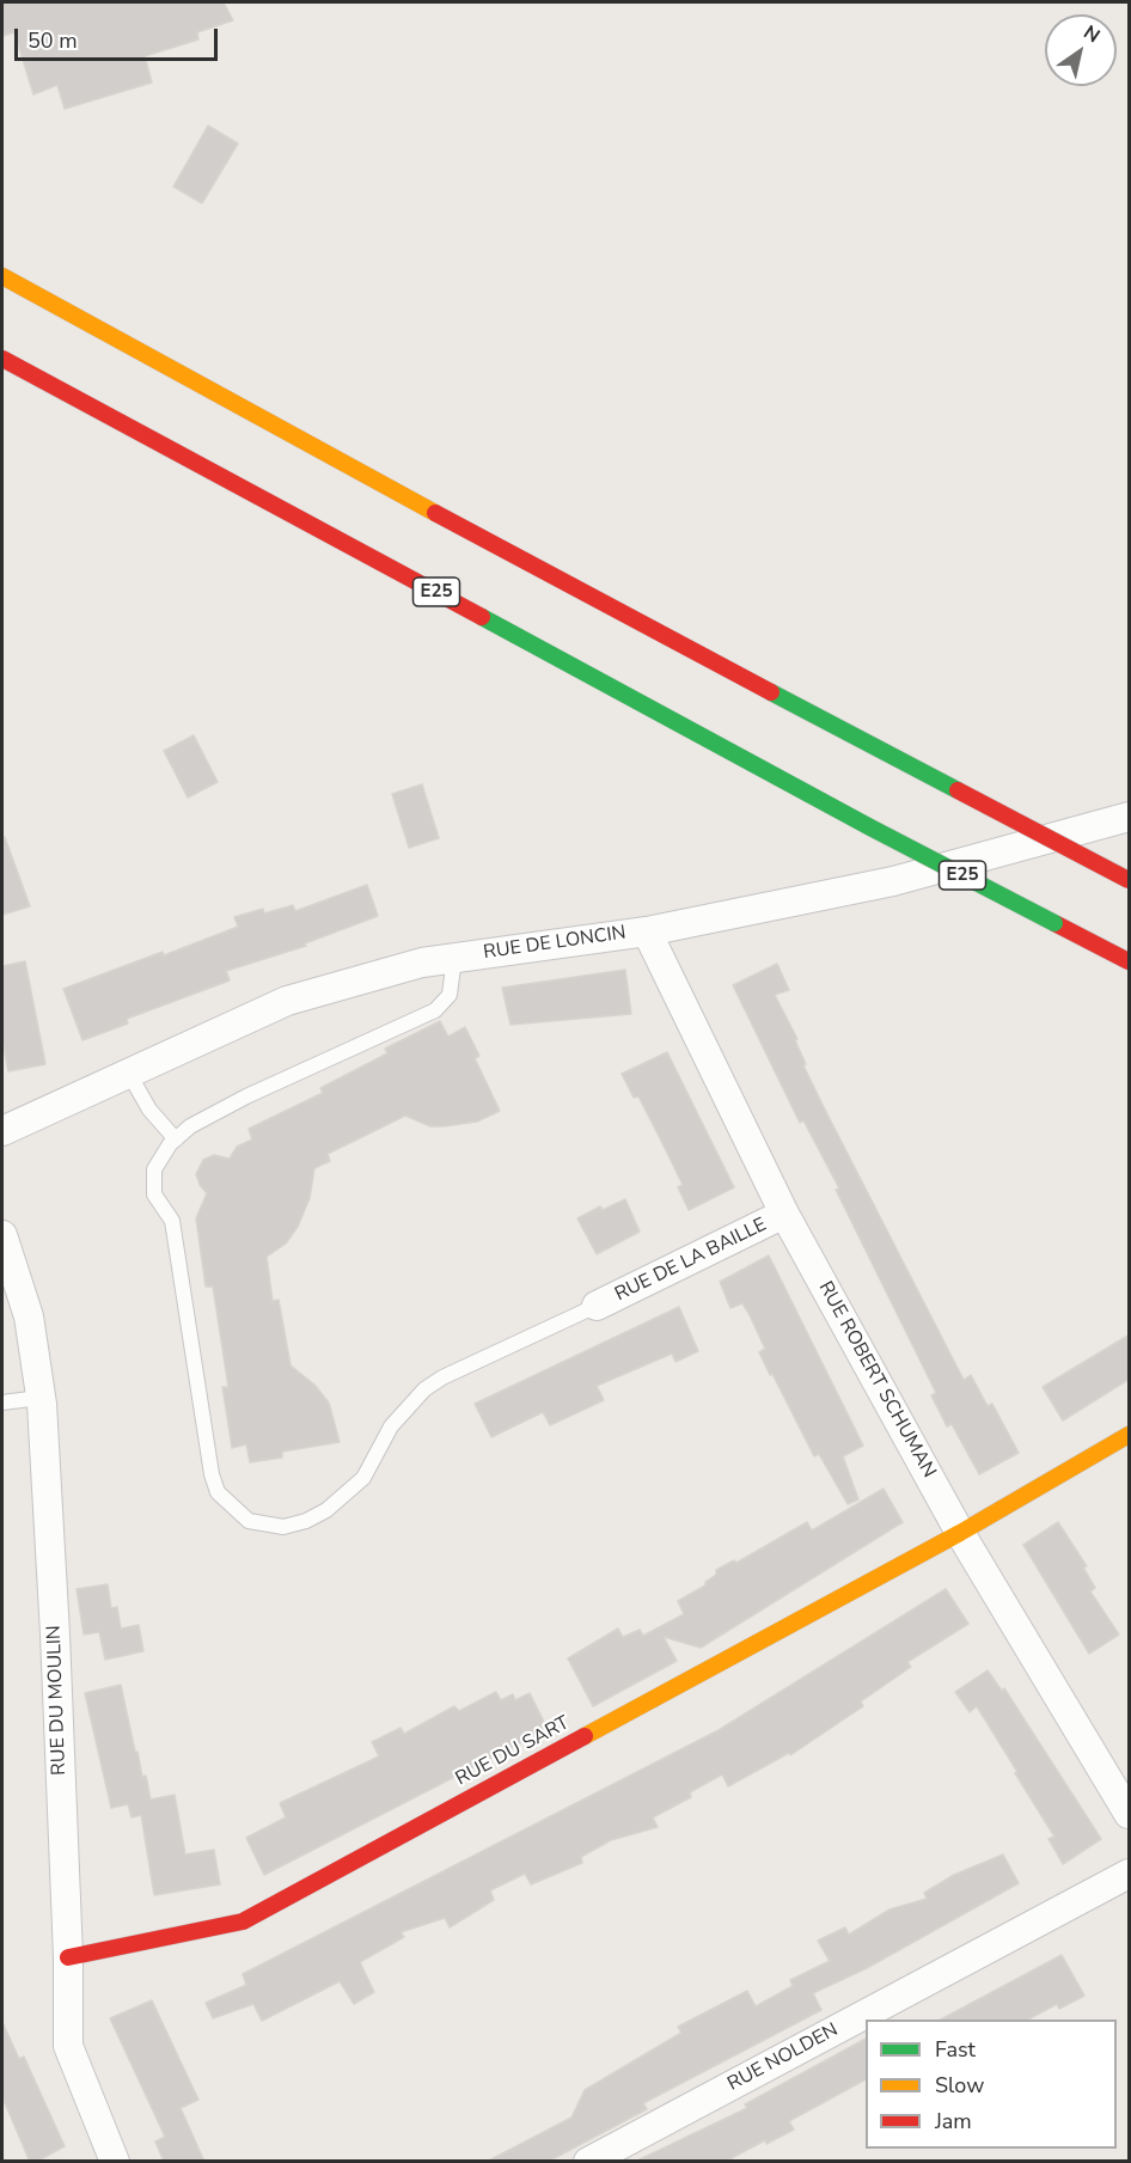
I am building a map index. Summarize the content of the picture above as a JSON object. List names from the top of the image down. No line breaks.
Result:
{"streets":{"main road":["E25","RUE DU SART"],"street":["RUE DE LONCIN","RUE DE LA BAILLE","RUE ROBERT SCHUMAN","RUE DU MOULIN","RUE NOLDEN"]},"crossings":[["RUE DE LONCIN","RUE ROBERT SCHUMAN"],["RUE DE LA BAILLE","RUE ROBERT SCHUMAN"],["RUE ROBERT SCHUMAN","RUE DU SART"],["RUE DU MOULIN","RUE DU SART"]],"legend":["Fast","Slow","Jam"],"scale_bar":"50 m","north":"top right"}
